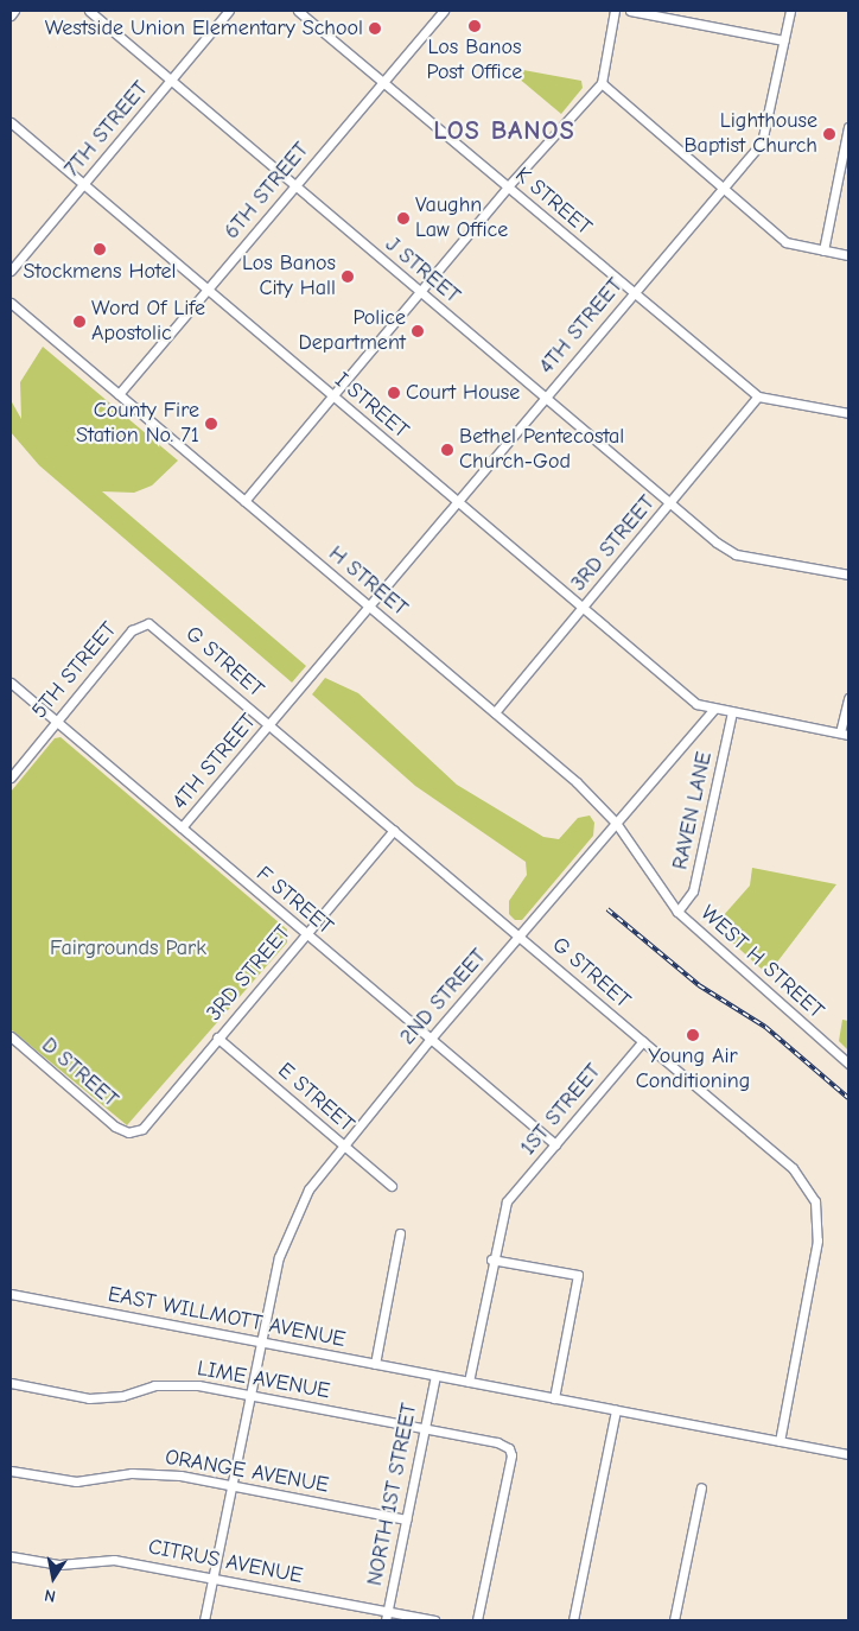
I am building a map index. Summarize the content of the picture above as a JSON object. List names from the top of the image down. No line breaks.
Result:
{"streets":{"street":["7TH STREET","6TH STREET","K STREET","J STREET","4TH STREET","I STREET","3RD STREET","H STREET","G STREET","5TH STREET","RAVEN LANE","F STREET","WEST H STREET","2ND STREET","D STREET","E STREET","1ST STREET","EAST WILLMOTT AVENUE","LIME AVENUE","ORANGE AVENUE","NORTH 1ST STREET","CITRUS AVENUE"]},"crossings":[["7TH STREET","J STREET"],["7TH STREET","I STREET"],["6TH STREET","K STREET"],["6TH STREET","J STREET"],["6TH STREET","I STREET"],["6TH STREET","H STREET"],["K STREET","4TH STREET"],["K STREET","3RD STREET"],["J STREET","4TH STREET"],["J STREET","3RD STREET"],["4TH STREET","I STREET"],["4TH STREET","H STREET"],["4TH STREET","G STREET"],["4TH STREET","F STREET"],["I STREET","3RD STREET"],["I STREET","RAVEN LANE"],["I STREET","2ND STREET"],["3RD STREET","H STREET"],["3RD STREET","G STREET"],["3RD STREET","F STREET"],["3RD STREET","D STREET"],["3RD STREET","E STREET"],["H STREET","RAVEN LANE"],["H STREET","WEST H STREET"],["H STREET","2ND STREET"],["G STREET","5TH STREET"],["G STREET","2ND STREET"],["G STREET","1ST STREET"],["G STREET","EAST WILLMOTT AVENUE"],["5TH STREET","F STREET"],["RAVEN LANE","WEST H STREET"],["F STREET","2ND STREET"],["F STREET","1ST STREET"],["2ND STREET","E STREET"],["2ND STREET","EAST WILLMOTT AVENUE"],["2ND STREET","LIME AVENUE"],["2ND STREET","ORANGE AVENUE"],["2ND STREET","CITRUS AVENUE"],["EAST WILLMOTT AVENUE","NORTH 1ST STREET"],["LIME AVENUE","NORTH 1ST STREET"],["ORANGE AVENUE","NORTH 1ST STREET"],["NORTH 1ST STREET","CITRUS AVENUE"]],"districts":["LOS BANOS"],"parks":["Fairgrounds Park"],"places":["Los Banos Post Office","Westside Union Elementary School","Lighthouse Baptist Church","Vaughn Law Office","Stockmens Hotel","Los Banos City Hall","Word Of Life Apostolic","Police Department","Court House","County Fire Station No. 71","Bethel Pentecostal Church-God","Young Air Conditioning"],"north":"bottom"}
